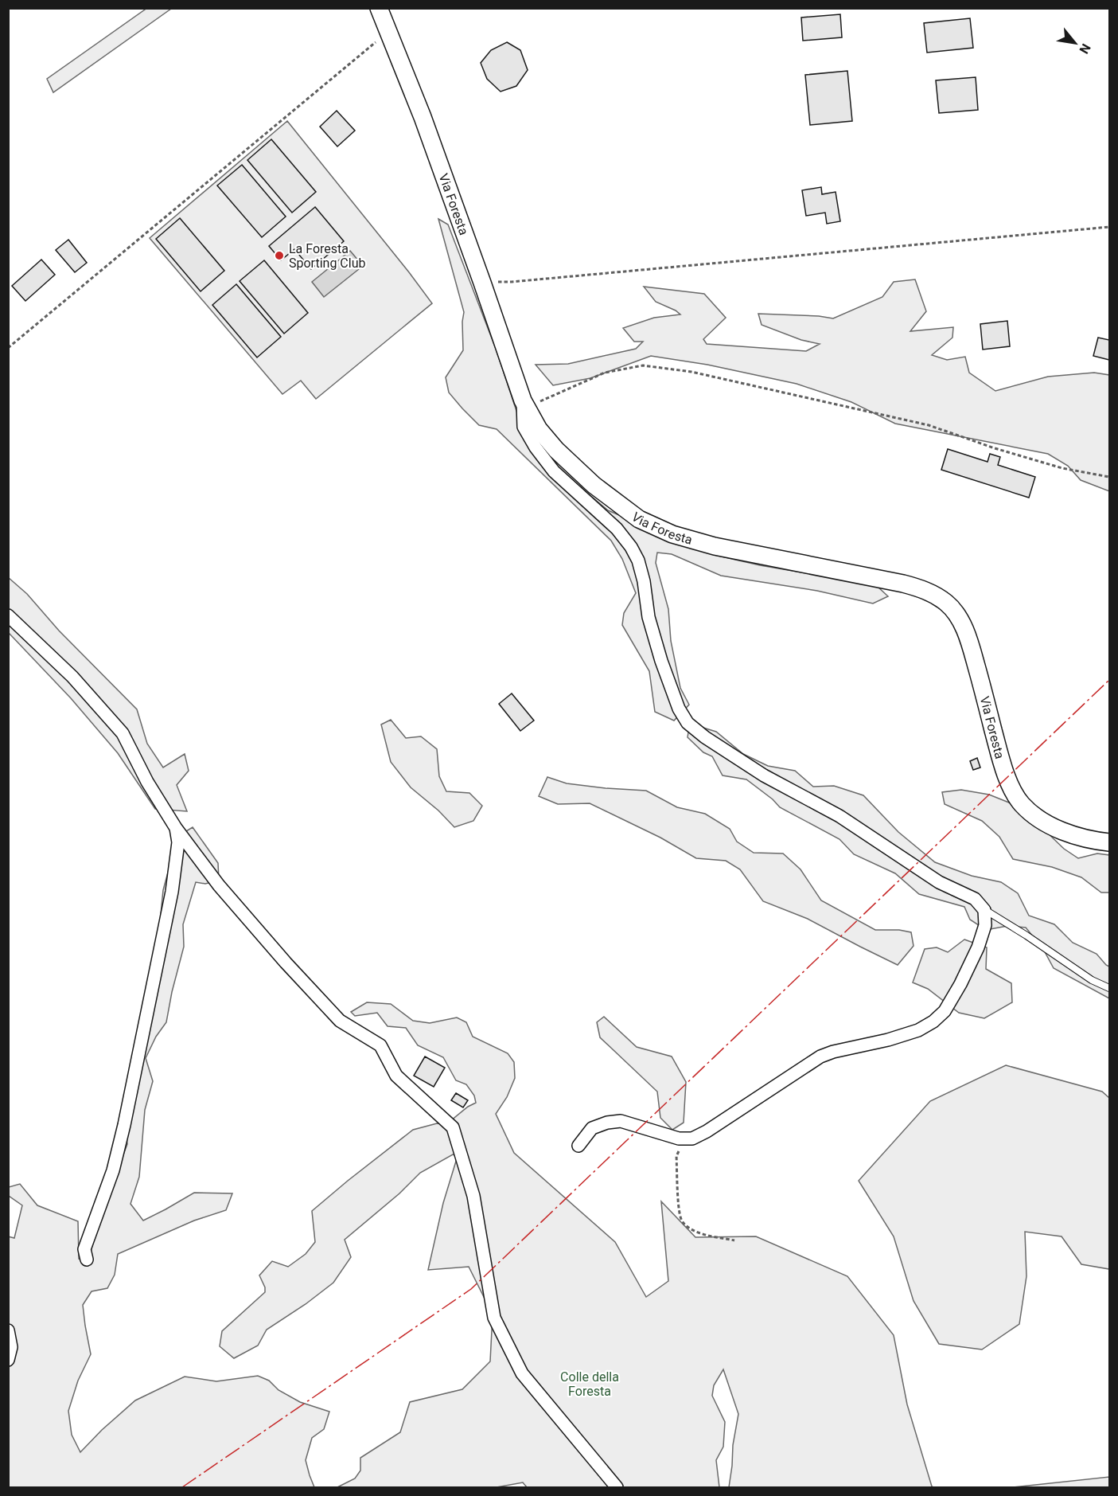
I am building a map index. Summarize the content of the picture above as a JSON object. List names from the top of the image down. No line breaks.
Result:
{"streets":{"main road":["Via Foresta"]},"parks":["Colle della Foresta"],"places":["La Foresta Sporting Club"],"north":"bottom right"}
